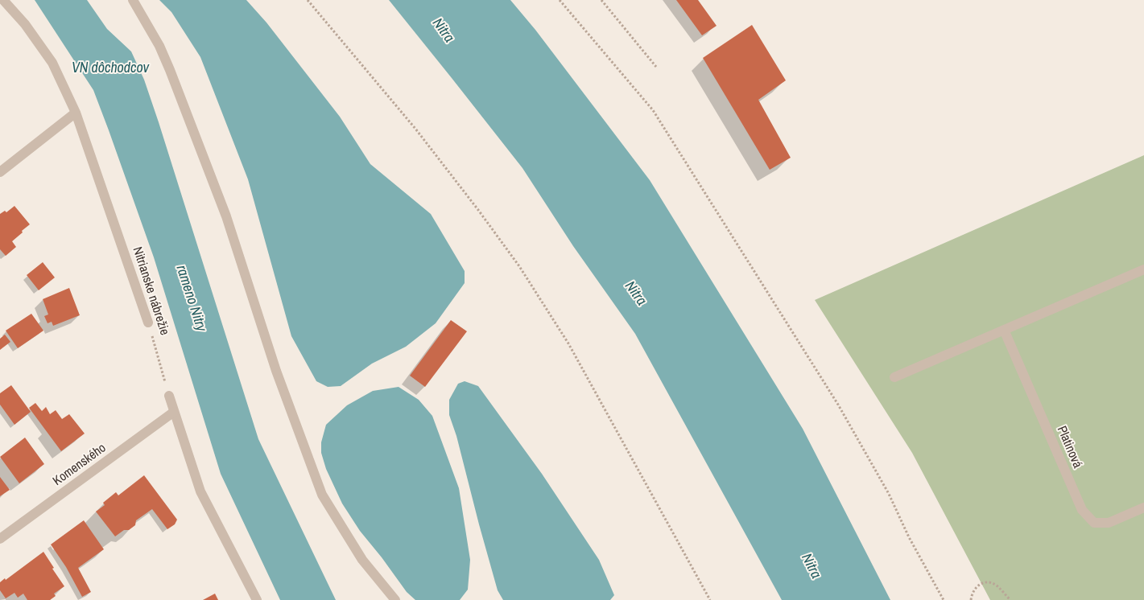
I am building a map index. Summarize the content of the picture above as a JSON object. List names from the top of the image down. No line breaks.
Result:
{"streets":{"street":["Nitrianske nábrežie","Platinová","Komenského"]},"water":["Nitra","VN dôchodcov","rameno Nitry"]}
